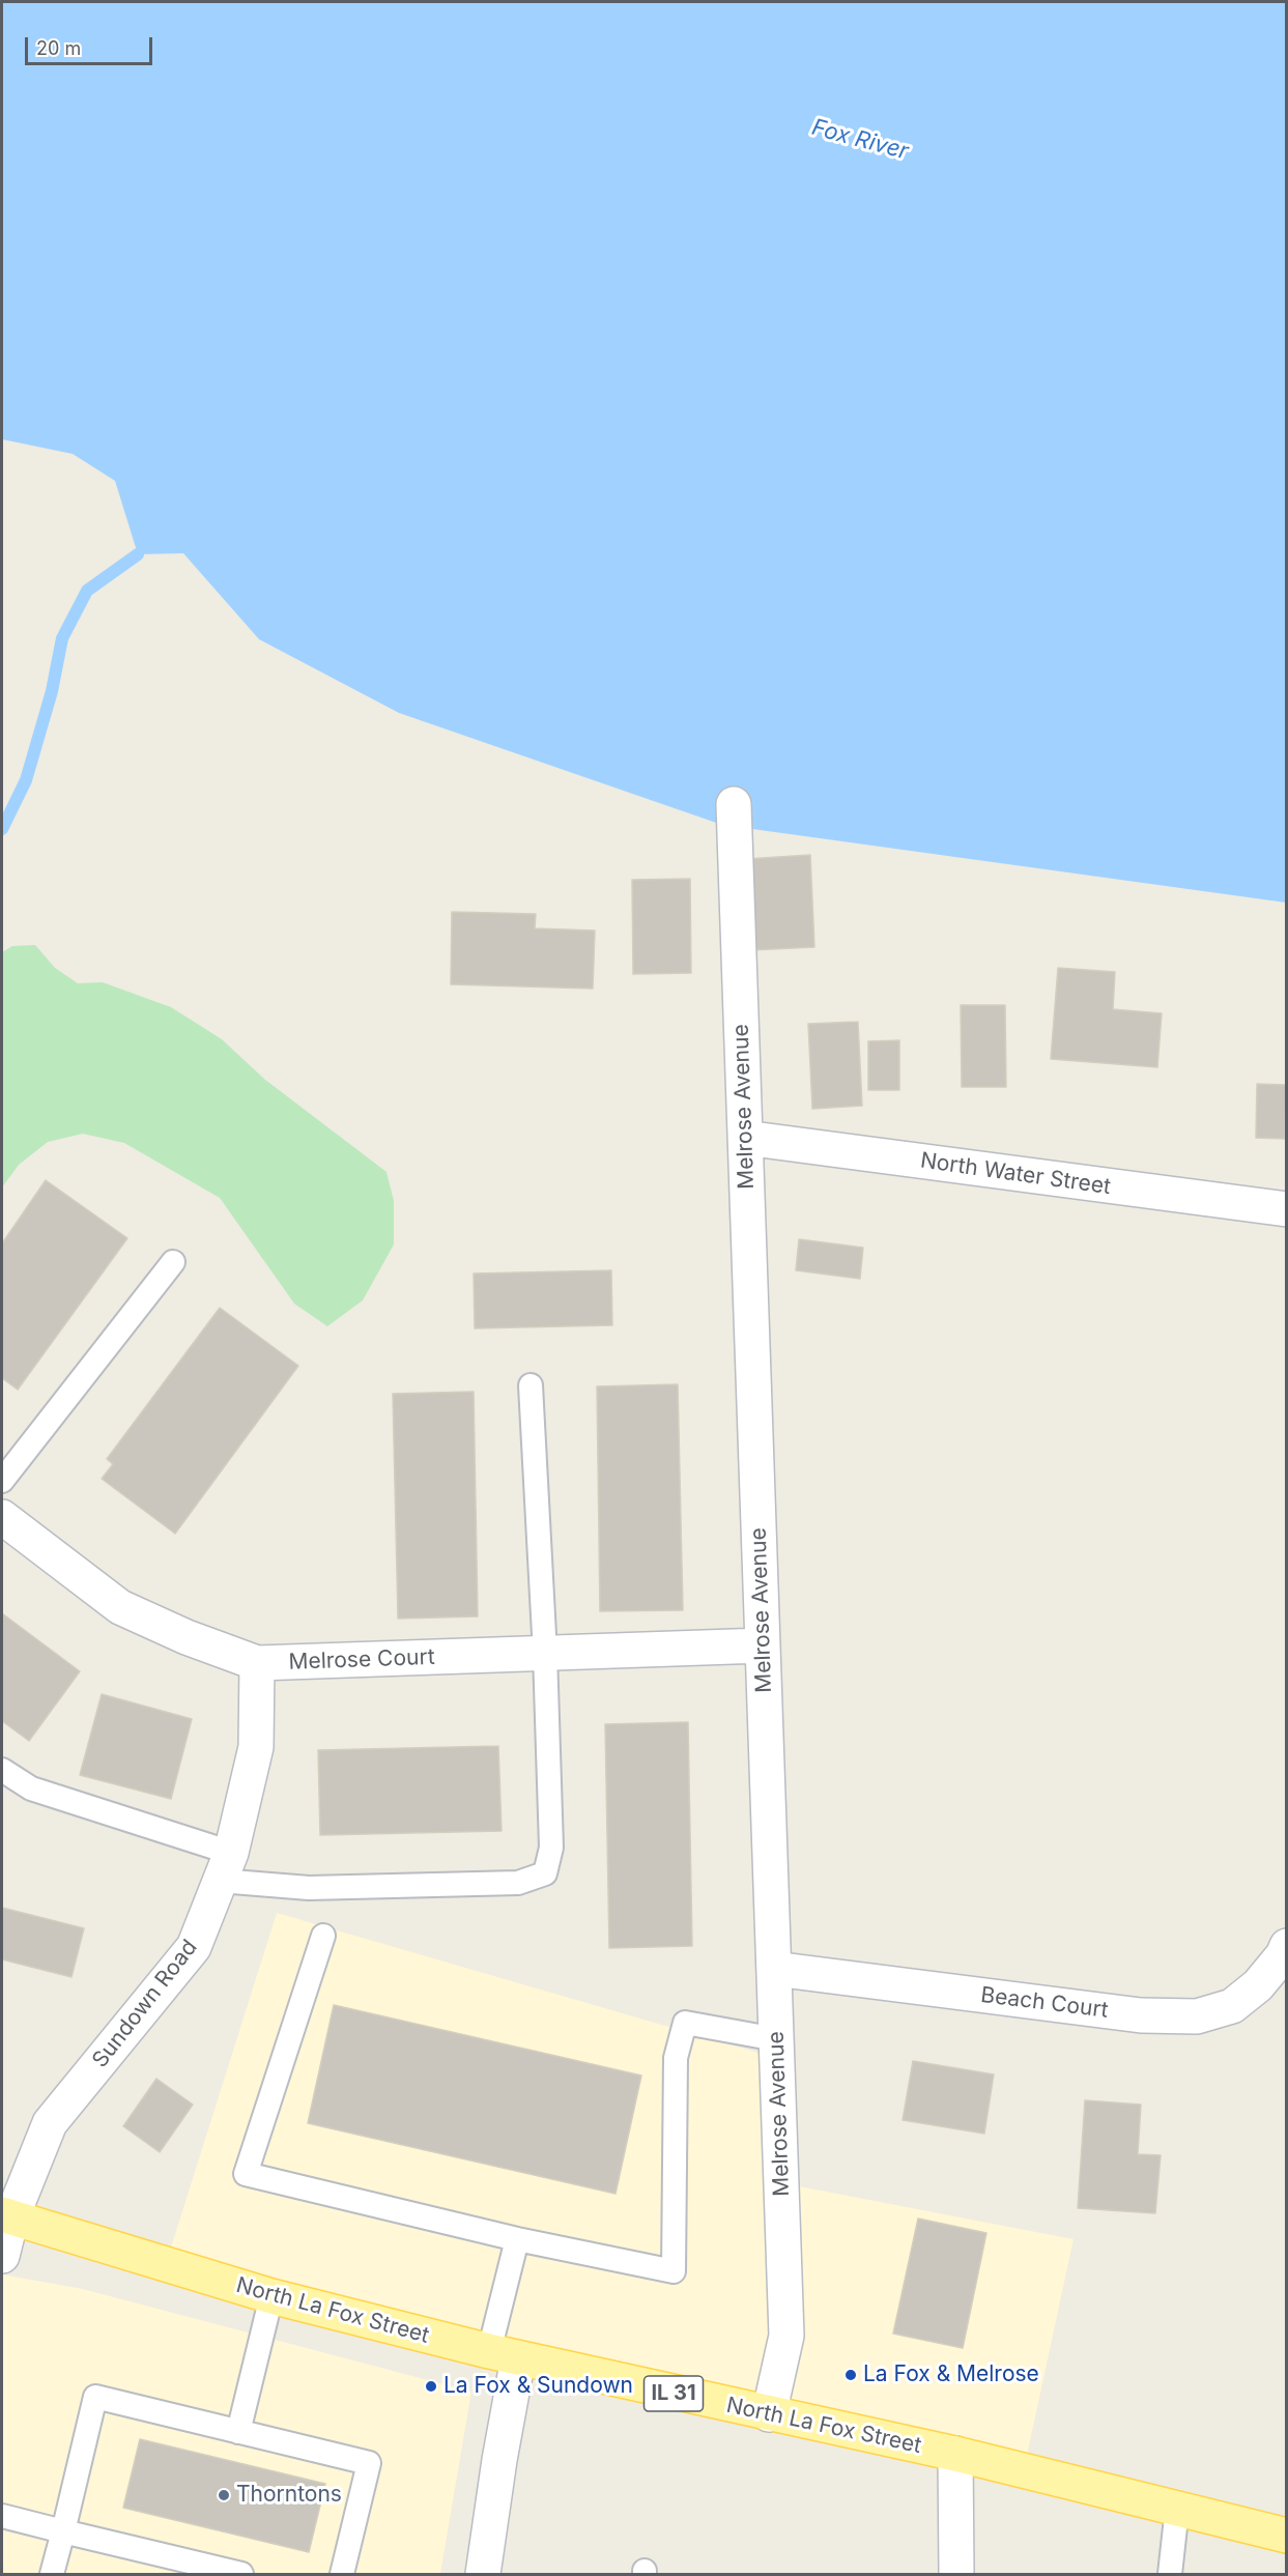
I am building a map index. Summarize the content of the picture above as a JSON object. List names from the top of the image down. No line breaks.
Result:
{"streets":{"main road":["North La Fox Street","IL 31"],"street":["Melrose Avenue","North Water Street","Melrose Court","Beach Court","Sundown Road"]},"crossings":[["Melrose Avenue","North Water Street"],["Melrose Avenue","Melrose Court"],["Melrose Avenue","Beach Court"],["Melrose Avenue","North La Fox Street"],["Melrose Court","Sundown Road"],["Sundown Road","North La Fox Street"]],"water":["Fox River"],"places":["La Fox & Melrose","La Fox & Sundown","Thorntons"],"scale_bar":"20 m"}
